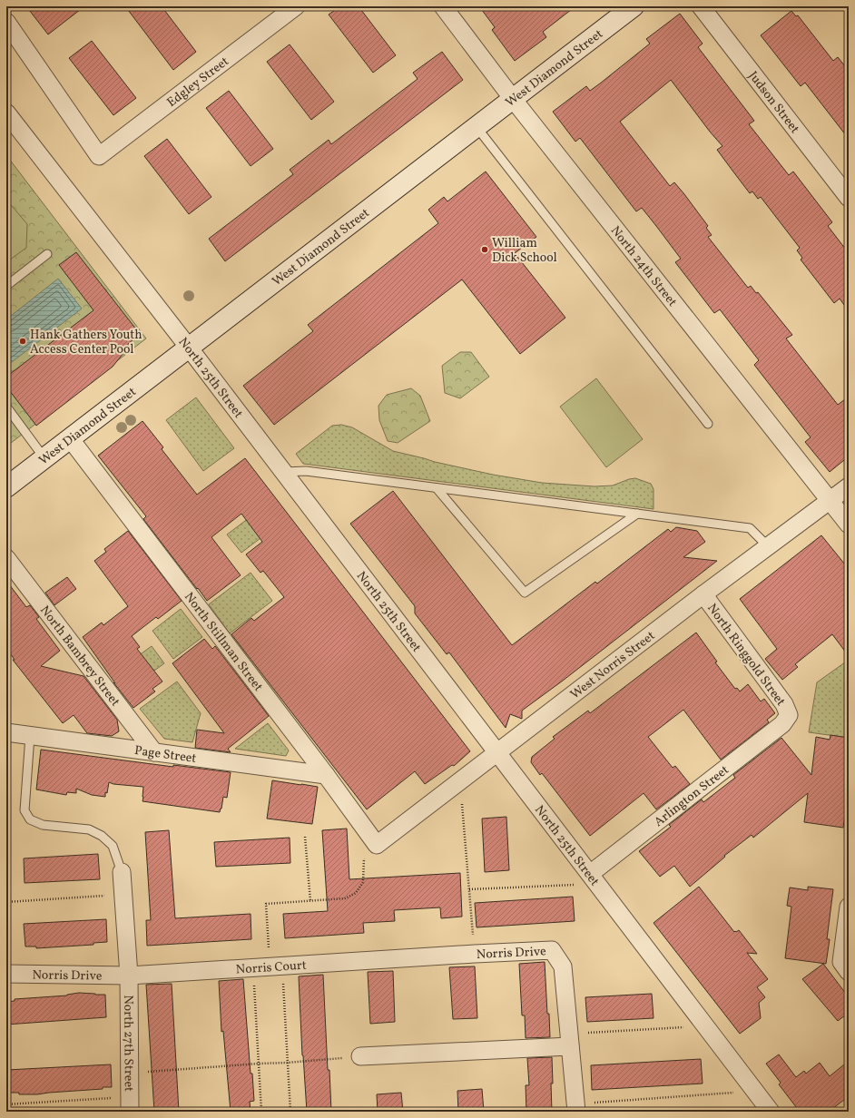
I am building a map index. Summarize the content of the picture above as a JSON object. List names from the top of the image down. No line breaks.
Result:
{"streets":{"main road":["West Diamond Street"],"street":["Edgley Street","Judson Street","North 24th Street","North 25th Street","North Stillman Street","North Ringgold Street","North Bambrey Street","West Norris Street","Page Street","Arlington Street","Norris Drive","Norris Court","North 27th Street"]},"crossings":[["West Diamond Street","North 24th Street"],["West Diamond Street","North 25th Street"],["West Diamond Street","North Stillman Street"],["North 24th Street","West Norris Street"],["North 25th Street","West Norris Street"],["North 25th Street","Arlington Street"],["North Stillman Street","West Norris Street"],["North Stillman Street","Page Street"],["North Ringgold Street","West Norris Street"],["North Ringgold Street","Arlington Street"],["North Bambrey Street","Page Street"],["Norris Drive","Norris Court"],["Norris Drive","North 27th Street"],["Norris Court","North 27th Street"]],"places":["William Dick School","Hank Gathers Youth Access Center Pool"]}
